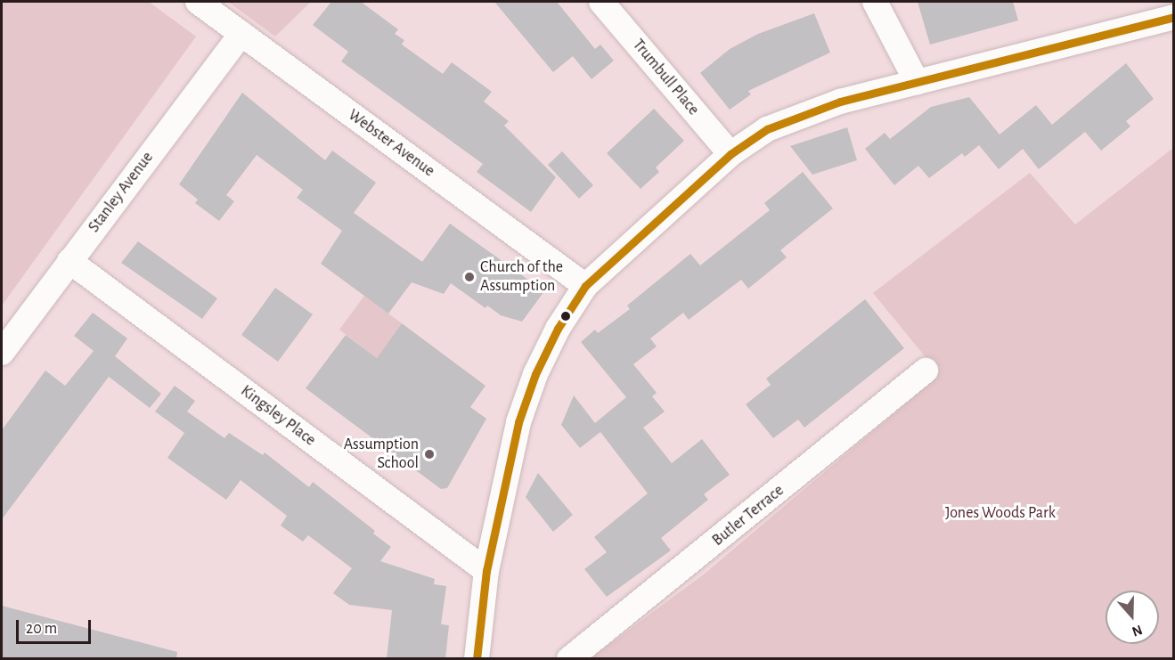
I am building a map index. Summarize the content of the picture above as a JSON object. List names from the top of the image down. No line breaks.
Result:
{"streets":{"street":["Trumbull Place","Webster Avenue","Stanley Avenue","Kingsley Place","Butler Terrace"]},"crossings":[["Webster Avenue","Stanley Avenue"],["Stanley Avenue","Kingsley Place"]],"parks":["Jones Woods Park"],"places":["Church of the Assumption","Assumption School"],"scale_bar":"20 m","north":"bottom"}
